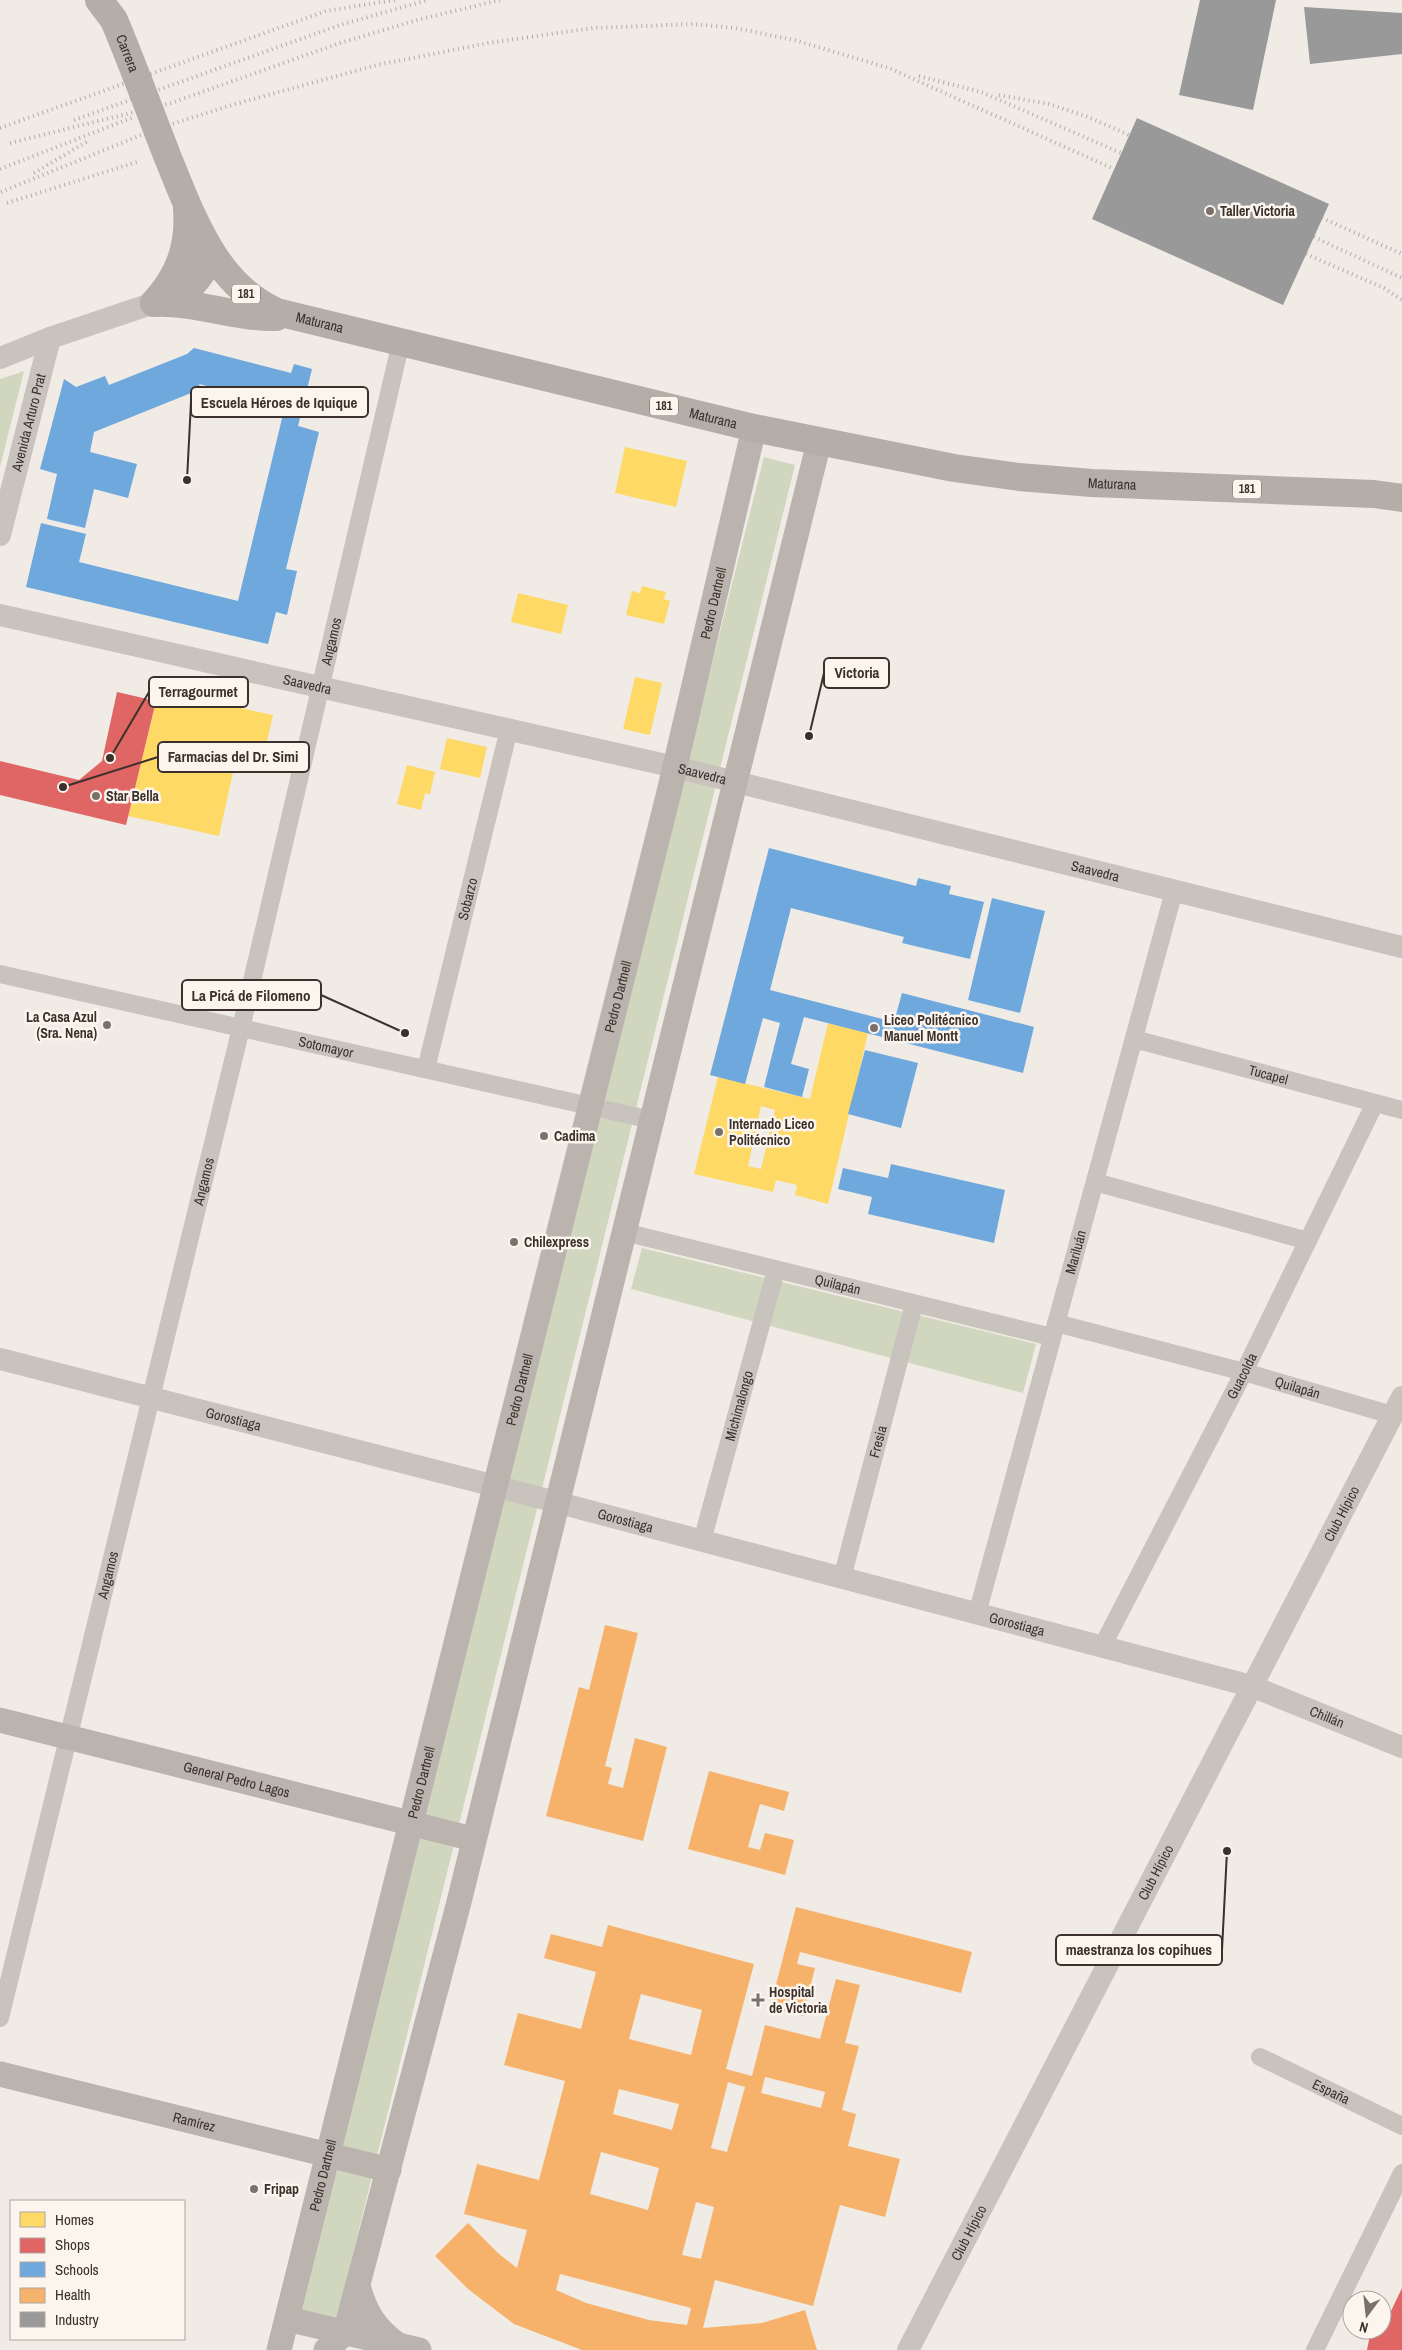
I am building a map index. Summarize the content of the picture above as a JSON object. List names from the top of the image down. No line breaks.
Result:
{"streets":{"highway":["Carrera","181","Maturana"],"main road":["Pedro Dartnell","General Pedro Lagos","Ramírez"],"street":["Avenida Arturo Prat","Angamos","Saavedra","Sobarzo","Sotomayor","Tucapel","Mariluán","Quilapán","Guacolda","Michimalongo","Gorostiaga","Fresia","Club Hípico","Chillán","España"]},"crossings":[["Carrera","Maturana"],["Maturana","Pedro Dartnell"],["Maturana","Angamos"],["Pedro Dartnell","Saavedra"],["Pedro Dartnell","Sotomayor"],["Pedro Dartnell","Gorostiaga"],["Pedro Dartnell","General Pedro Lagos"],["Pedro Dartnell","Ramírez"],["Angamos","Saavedra"],["Angamos","Sotomayor"],["Angamos","Gorostiaga"],["Angamos","General Pedro Lagos"],["Saavedra","Sobarzo"],["Saavedra","Mariluán"],["Sobarzo","Sotomayor"],["Tucapel","Mariluán"],["Tucapel","Guacolda"],["Mariluán","Quilapán"],["Mariluán","Gorostiaga"],["Quilapán","Guacolda"],["Quilapán","Michimalongo"],["Quilapán","Fresia"],["Quilapán","Club Hípico"],["Guacolda","Gorostiaga"],["Michimalongo","Gorostiaga"],["Gorostiaga","Fresia"],["Gorostiaga","Club Hípico"],["Gorostiaga","Chillán"],["Club Hípico","Chillán"]],"places":{"other":["Taller Victoria","Escuela Héroes de Iquique","Victoria","Terragourmet","Farmacias del Dr. Simi","Star Bella","La Casa Azul (Sra. Nena)","Liceo Politécnico Manuel Montt","La Picá de Filomeno","Internado Liceo Politécnico","Cadima","Chilexpress","maestranza los copihues","Fripap"],"health":["Hospital de Victoria"]},"legend":["Homes","Shops","Schools","Health","Industry"],"north":"bottom"}
